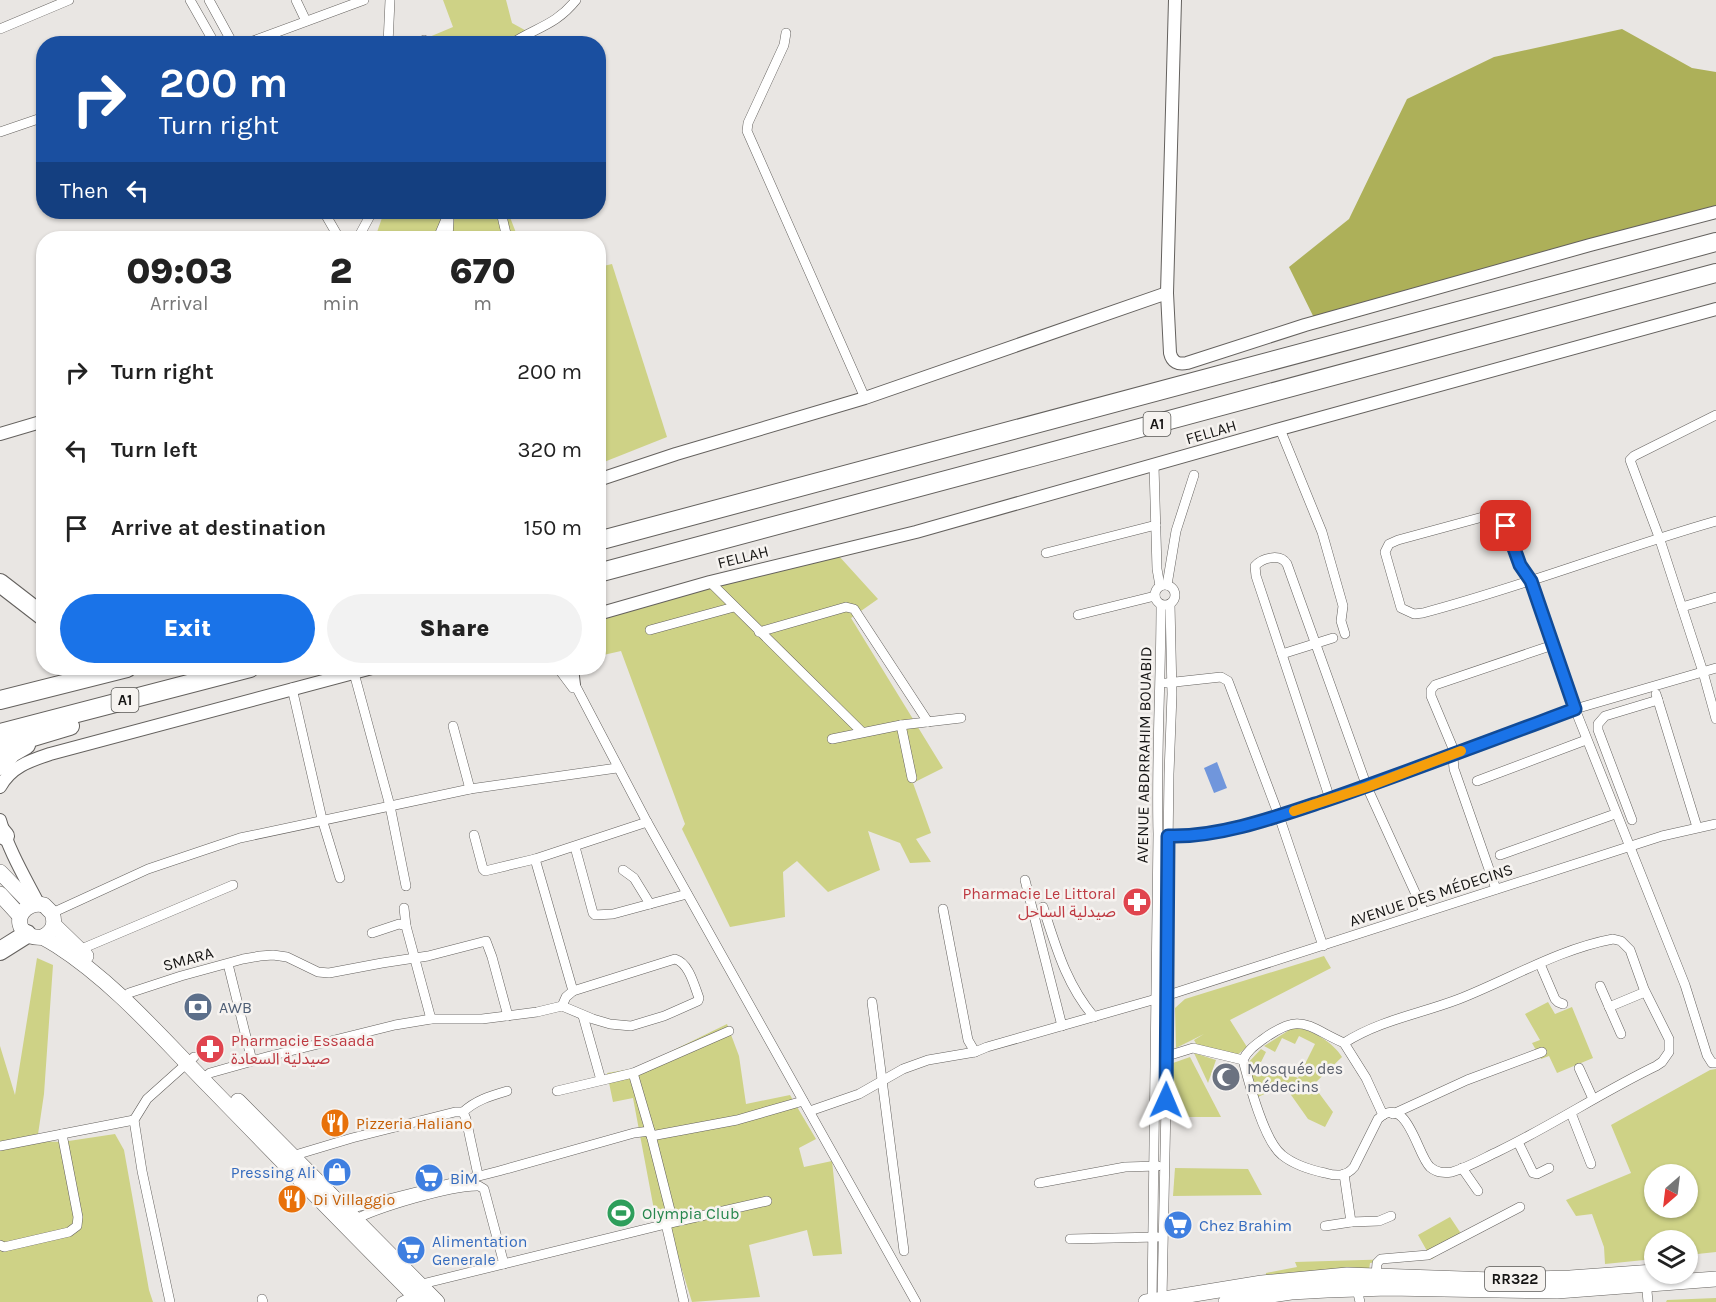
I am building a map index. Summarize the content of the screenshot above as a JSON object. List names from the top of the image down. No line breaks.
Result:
{"streets":{"highway":["A1"],"main road":["RR322"],"street":["FELLAH","AVENUE ABDRRAHIM BOUABID","AVENUE DES MÉDECINS","SMARA"]},"crossings":[["AVENUE ABDRRAHIM BOUABID","AVENUE DES MÉDECINS"],["AVENUE ABDRRAHIM BOUABID","RR322"]],"places":{"pharmacy":["Pharmacie Le Littoral صيدلية الساحل","Pharmacie Essaada صيدلية السعادة"],"bank":["AWB"],"mosque":["Mosquée des médecins"],"restaurant":["Pizzeria Haliano","Di Villaggio"],"shop":["Pressing Ali"],"supermarket":["BİM","Chez Brahim","Alimentation Generale"],"sports":["Olympia Club"]},"north":"bottom left","page":{"turn":["200 m","Turn right"],"then":"Then","eta":["09:03","Arrival","2","min","670","m"],"list":[{"name":"Turn right","value":"200 m"},{"name":"Turn left","value":"320 m"},{"name":"Arrive at destination","value":"150 m"}],"buttons":["Exit","Share"]}}
